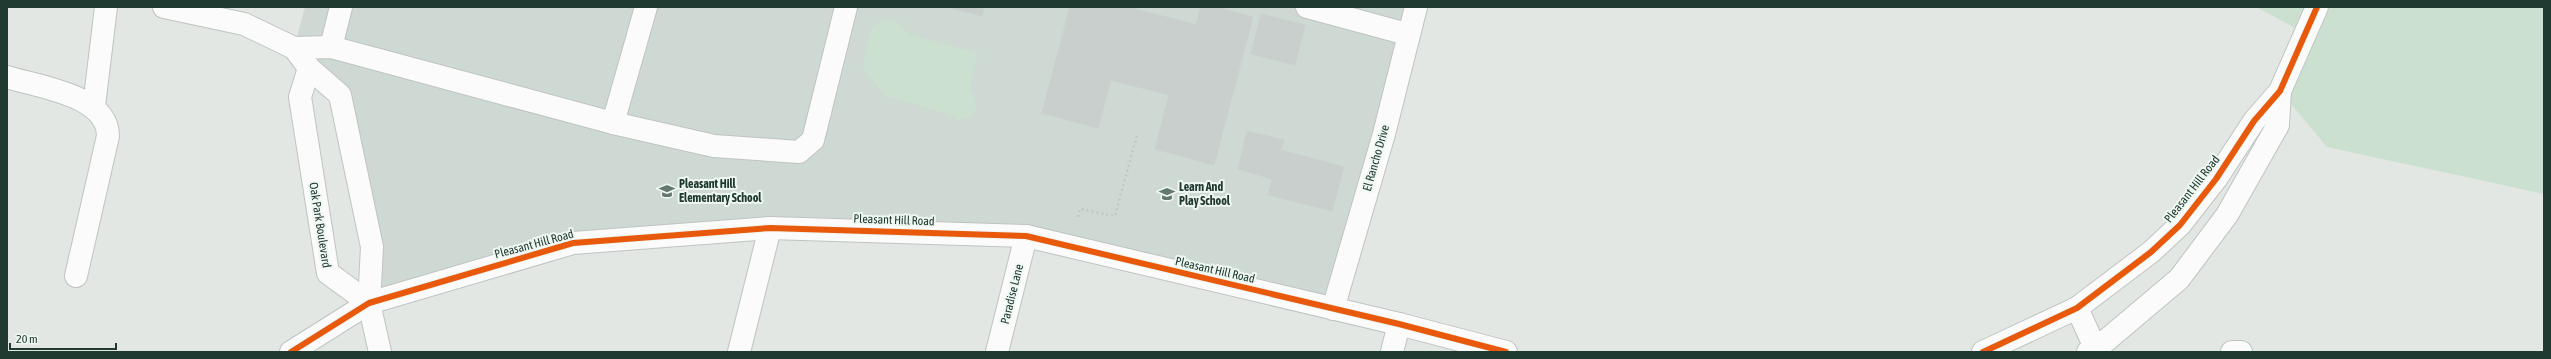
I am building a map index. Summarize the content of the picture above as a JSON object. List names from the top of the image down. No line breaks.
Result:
{"streets":{"street":["El Rancho Drive","Pleasant Hill Road","Oak Park Boulevard","Paradise Lane"]},"crossings":[["El Rancho Drive","Pleasant Hill Road"],["Pleasant Hill Road","Oak Park Boulevard"],["Pleasant Hill Road","Paradise Lane"]],"places":{"school or university":["Pleasant Hill Elementary School","Learn And Play School"]},"scale_bar":"20 m"}
